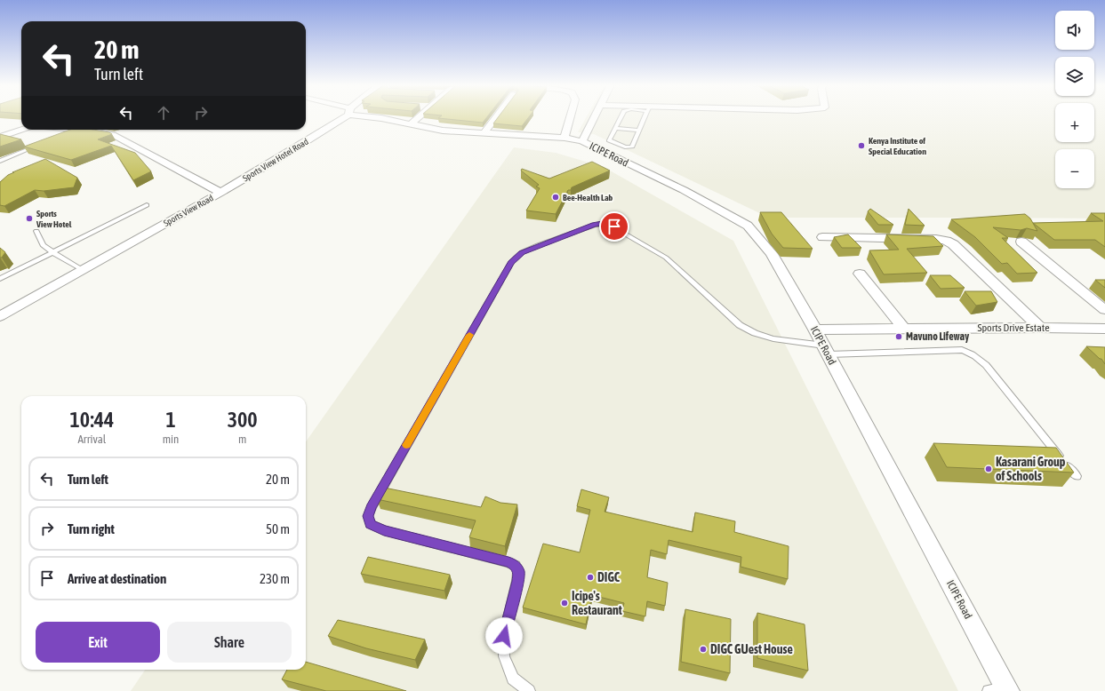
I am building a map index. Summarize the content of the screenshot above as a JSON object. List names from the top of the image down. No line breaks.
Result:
{"streets":{"street":["ICIPE Road","Sports View Hotel Road","Sports View Road","Sports Drive Estate"]},"crossings":[["ICIPE Road","Sports Drive Estate"],["Sports View Hotel Road","Sports View Road"]],"places":["Kenya Institute of Special Education","Bee-Health Lab","Sports View Hotel","Mavuno Lifeway","Kasarani Group of Schools","DIGC","Icipe's Restaurant","DIGC GUest House"],"page":{"map_buttons":["+","−"],"turn":["20 m","Turn left"],"eta":["10:44","Arrival","1","min","300","m"],"list":[{"name":"Turn left","value":"20 m"},{"name":"Turn right","value":"50 m"},{"name":"Arrive at destination","value":"230 m"}],"buttons":["Exit","Share"]}}
